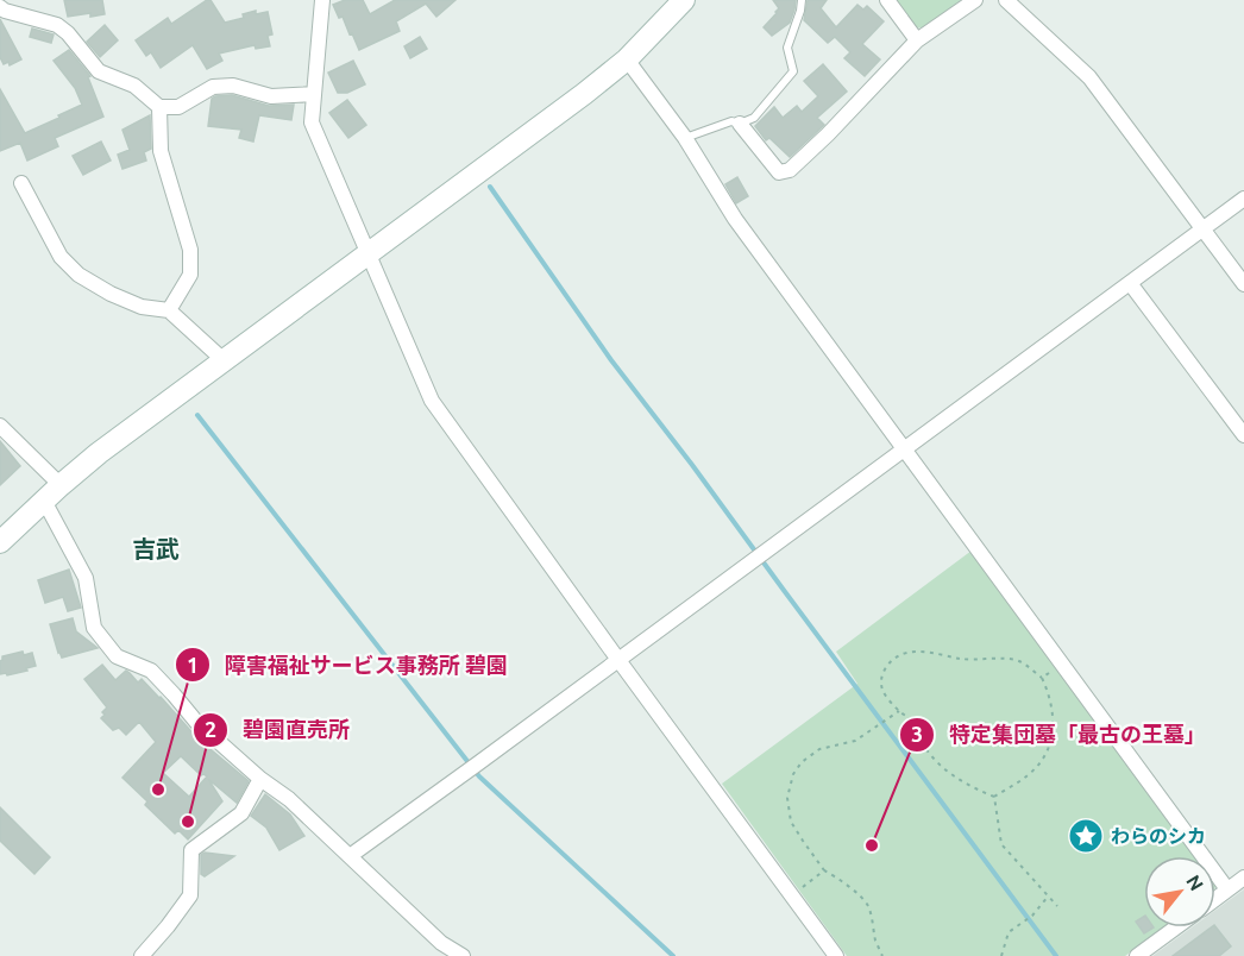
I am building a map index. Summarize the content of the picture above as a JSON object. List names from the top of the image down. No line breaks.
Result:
{"districts":["吉武"],"places":{"other":["障害福祉サービス事務所 碧園","碧園直売所","特定集団墓「最古の王墓」"],"place":["わらのシカ"]},"north":"top right"}
